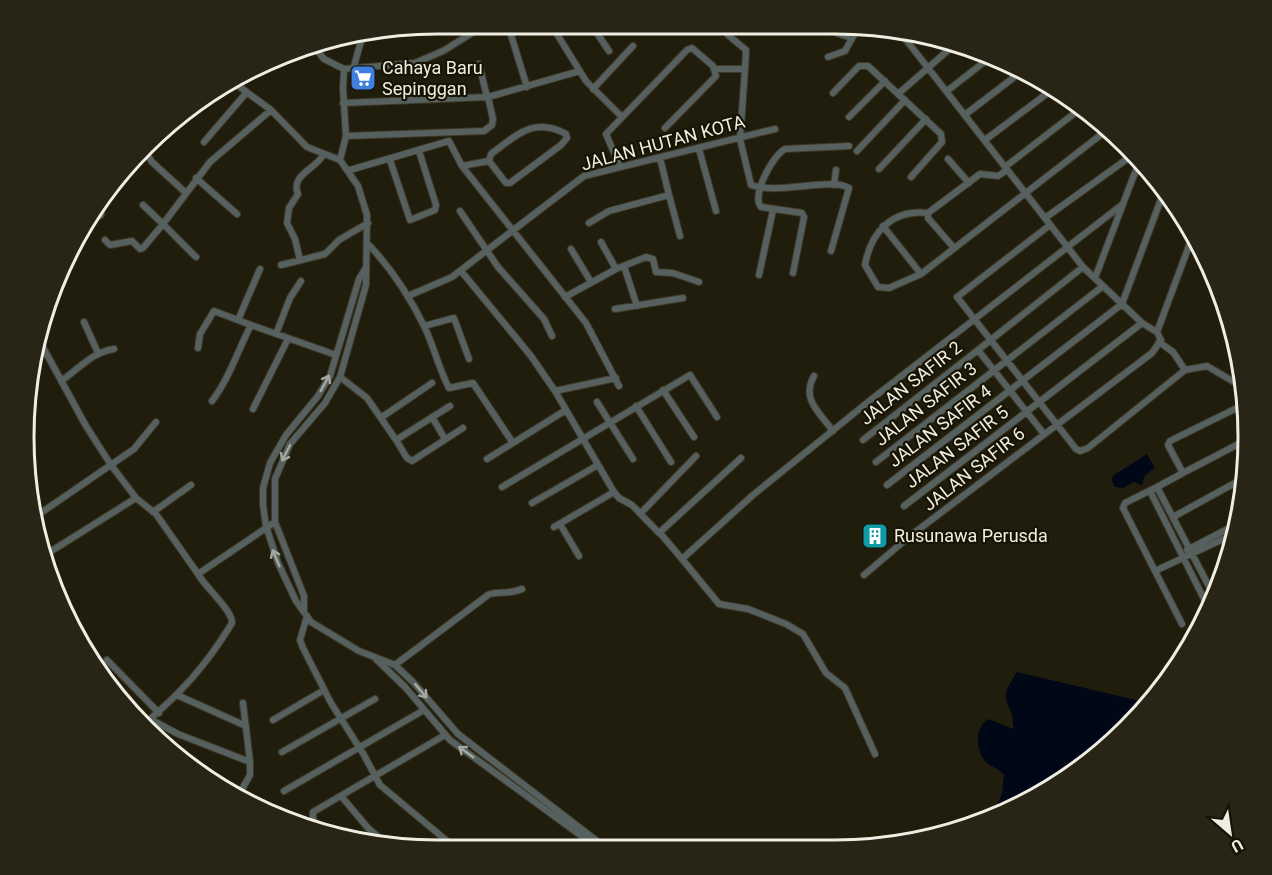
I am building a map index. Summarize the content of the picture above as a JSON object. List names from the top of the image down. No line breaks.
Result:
{"streets":{"street":["JALAN HUTAN KOTA","JALAN SAFIR 2","JALAN SAFIR 3","JALAN SAFIR 4","JALAN SAFIR 5","JALAN SAFIR 6"]},"places":{"supermarket":["Cahaya Baru Sepinggan"],"building":["Rusunawa Perusda"]},"north":"bottom right"}
